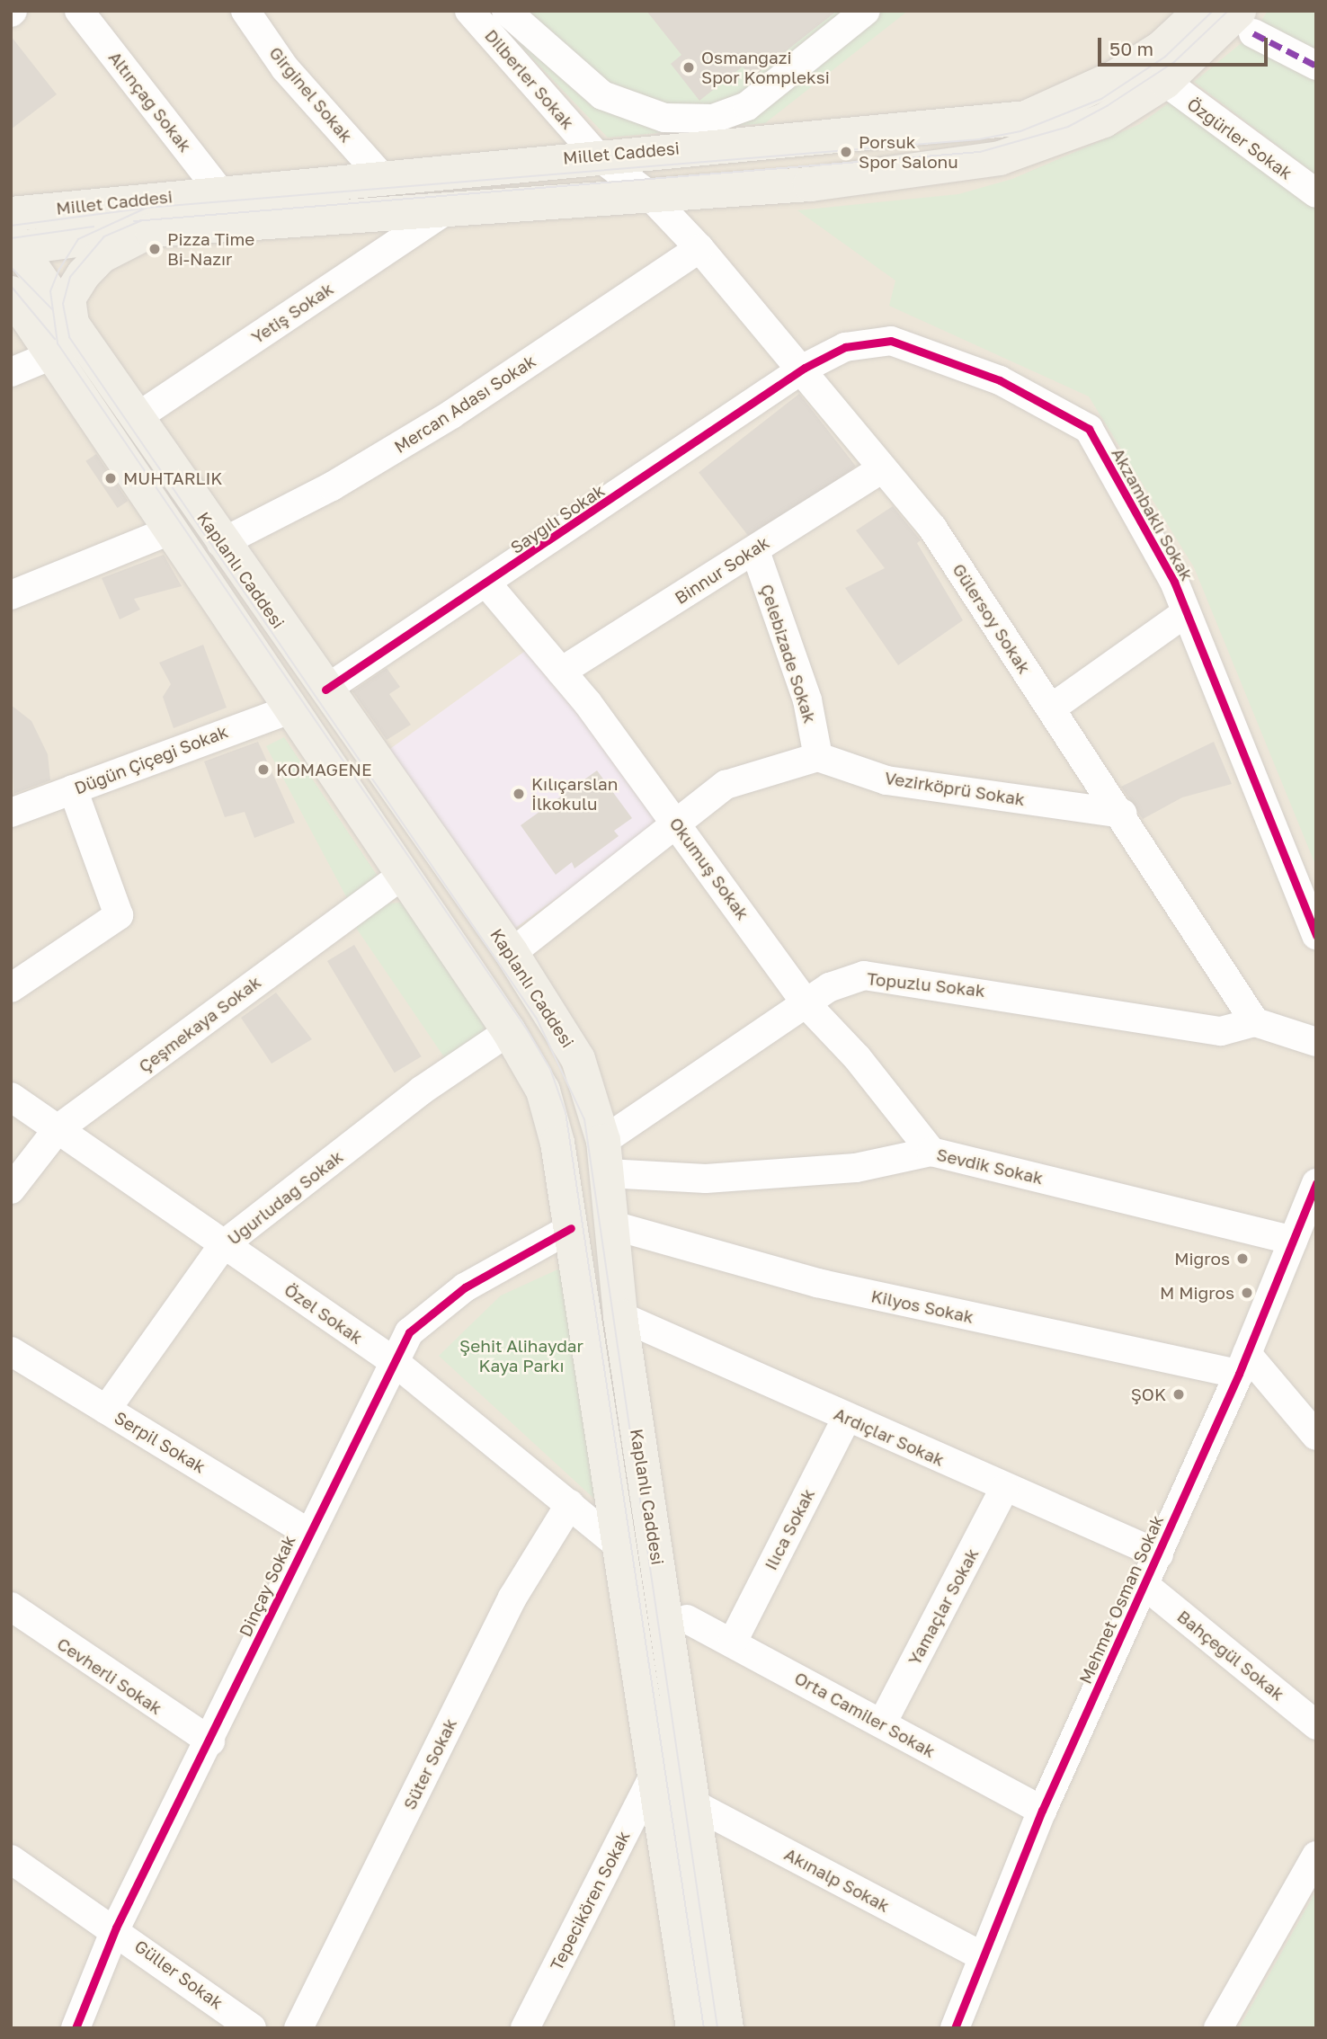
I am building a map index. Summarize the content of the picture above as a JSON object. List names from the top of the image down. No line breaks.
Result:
{"streets":{"main road":["Millet Caddesi","Kaplanlı Caddesi"],"street":["Dilberler Sokak","Girginel Sokak","Altınçağ Sokak","Özgürler Sokak","Yetiş Sokak","Mercan Adası Sokak","Akzambaklı Sokak","Saygılı Sokak","Binnur Sokak","Gülersoy Sokak","Çelebizade Sokak","Düğün Çiçeği Sokak","Vezirköprü Sokak","Okumuş Sokak","Topuzlu Sokak","Çeşmekaya Sokak","Sevdik Sokak","Uğurludağ Sokak","Kilyos Sokak","Özel Sokak","Ardıçlar Sokak","Serpil Sokak","Ilıca Sokak","Dinçay Sokak","Mehmet Osman Sokak","Yamaçlar Sokak","Bahçegül Sokak","Cevherli Sokak","Orta Camiler Sokak","Süter Sokak","Akınalp Sokak","Tepecikören Sokak","Güller Sokak"]},"crossings":[["Dilberler Sokak","Millet Caddesi"],["Dilberler Sokak","Gülersoy Sokak"],["Girginel Sokak","Millet Caddesi"],["Altınçağ Sokak","Millet Caddesi"],["Özgürler Sokak","Millet Caddesi"],["Millet Caddesi","Yetiş Sokak"],["Millet Caddesi","Kaplanlı Caddesi"],["Millet Caddesi","Gülersoy Sokak"],["Yetiş Sokak","Kaplanlı Caddesi"],["Mercan Adası Sokak","Kaplanlı Caddesi"],["Mercan Adası Sokak","Gülersoy Sokak"],["Akzambaklı Sokak","Saygılı Sokak"],["Akzambaklı Sokak","Gülersoy Sokak"],["Saygılı Sokak","Kaplanlı Caddesi"],["Saygılı Sokak","Gülersoy Sokak"],["Saygılı Sokak","Okumuş Sokak"],["Kaplanlı Caddesi","Düğün Çiçeği Sokak"],["Kaplanlı Caddesi","Topuzlu Sokak"],["Kaplanlı Caddesi","Çeşmekaya Sokak"],["Kaplanlı Caddesi","Sevdik Sokak"],["Kaplanlı Caddesi","Uğurludağ Sokak"],["Kaplanlı Caddesi","Kilyos Sokak"],["Kaplanlı Caddesi","Özel Sokak"],["Kaplanlı Caddesi","Ardıçlar Sokak"],["Kaplanlı Caddesi","Dinçay Sokak"],["Kaplanlı Caddesi","Akınalp Sokak"],["Kaplanlı Caddesi","Tepecikören Sokak"],["Binnur Sokak","Gülersoy Sokak"],["Binnur Sokak","Çelebizade Sokak"],["Binnur Sokak","Okumuş Sokak"],["Gülersoy Sokak","Vezirköprü Sokak"],["Gülersoy Sokak","Topuzlu Sokak"],["Çelebizade Sokak","Vezirköprü Sokak"],["Okumuş Sokak","Topuzlu Sokak"],["Okumuş Sokak","Sevdik Sokak"],["Topuzlu Sokak","Sevdik Sokak"],["Çeşmekaya Sokak","Özel Sokak"],["Sevdik Sokak","Mehmet Osman Sokak"],["Uğurludağ Sokak","Özel Sokak"],["Uğurludağ Sokak","Serpil Sokak"],["Kilyos Sokak","Mehmet Osman Sokak"],["Özel Sokak","Dinçay Sokak"],["Özel Sokak","Süter Sokak"],["Ardıçlar Sokak","Ilıca Sokak"],["Ardıçlar Sokak","Mehmet Osman Sokak"],["Ardıçlar Sokak","Yamaçlar Sokak"],["Serpil Sokak","Dinçay Sokak"],["Ilıca Sokak","Orta Camiler Sokak"],["Dinçay Sokak","Cevherli Sokak"],["Dinçay Sokak","Güller Sokak"],["Mehmet Osman Sokak","Bahçegül Sokak"],["Mehmet Osman Sokak","Orta Camiler Sokak"],["Mehmet Osman Sokak","Akınalp Sokak"],["Yamaçlar Sokak","Orta Camiler Sokak"]],"parks":["Şehit Alihaydar Kaya Parkı"],"places":["Osmangazi Spor Kompleksi","Porsuk Spor Salonu","Pizza Time Bi-Nazır","MUHTARLIK","KOMAGENE","Kılıçarslan İlkokulu","Migros","M Migros","ŞOK"],"scale_bar":"50 m"}
